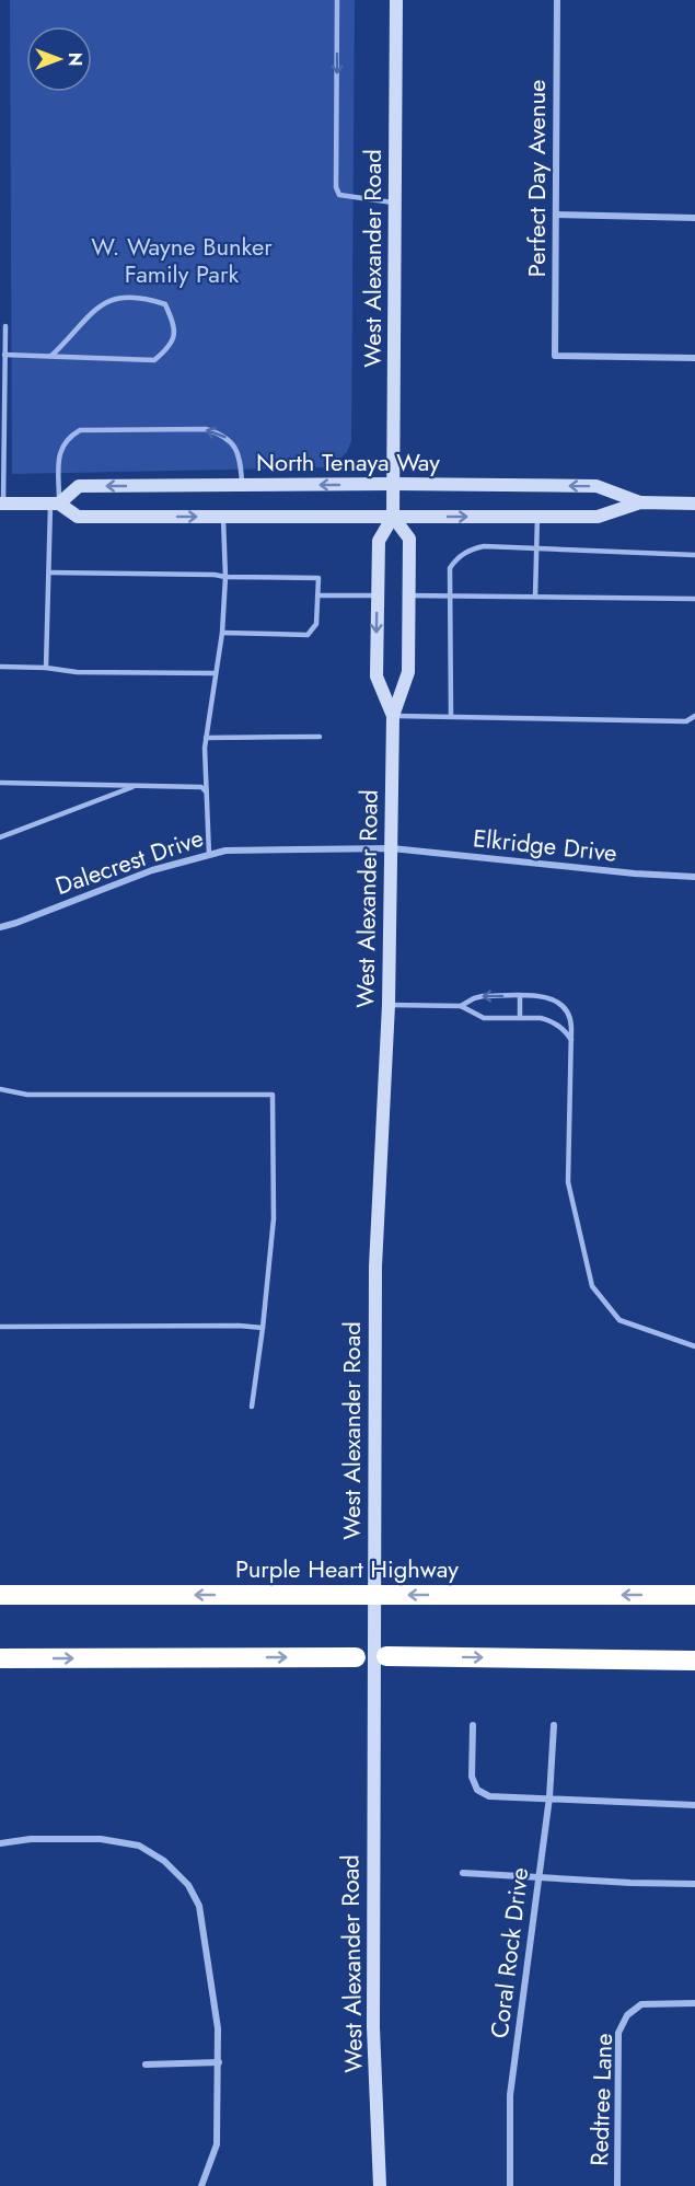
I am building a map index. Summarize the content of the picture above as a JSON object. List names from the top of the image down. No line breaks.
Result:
{"streets":{"highway":["Purple Heart Highway"],"main road":["West Alexander Road","North Tenaya Way"],"street":["Perfect Day Avenue","Elkridge Drive","Dalecrest Drive","Coral Rock Drive","Redtree Lane"]},"crossings":[["West Alexander Road","North Tenaya Way"],["West Alexander Road","Elkridge Drive"],["West Alexander Road","Dalecrest Drive"],["Elkridge Drive","Dalecrest Drive"]],"parks":["W. Wayne Bunker Family Park"],"north":"right"}
